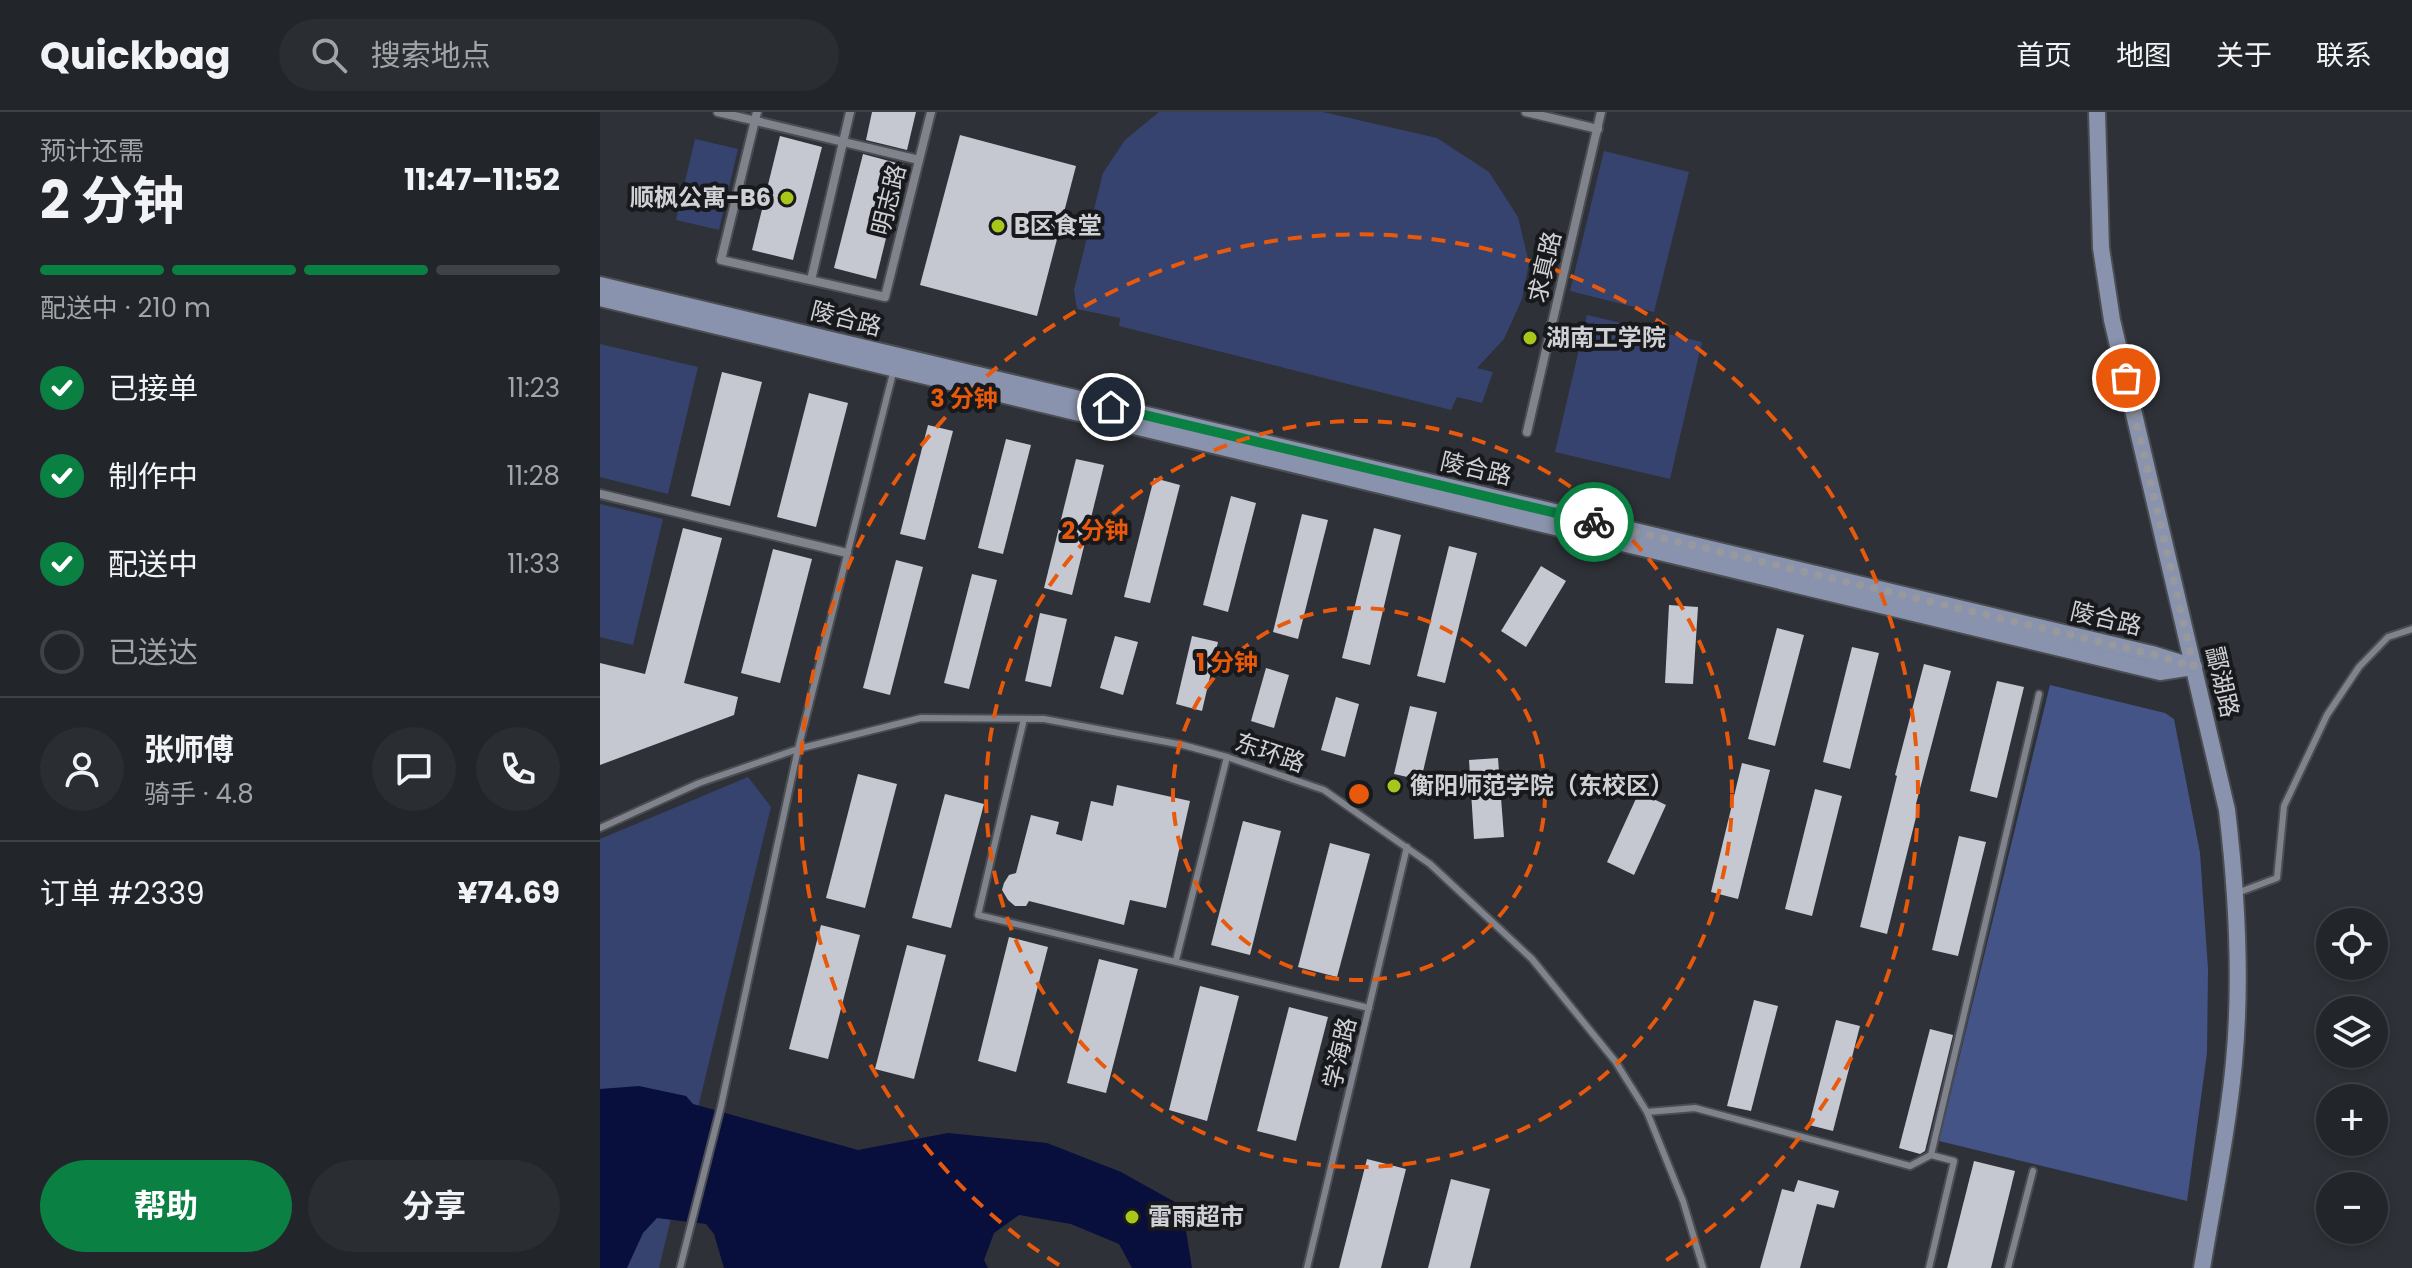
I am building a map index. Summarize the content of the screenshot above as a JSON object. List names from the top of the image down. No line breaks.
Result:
{"streets":{"street":["明志路","求真路","陵合路","酃湖路"],"lane":["东环路","学海路"]},"crossings":[["陵合路","酃湖路"],["东环路","学海路"]],"places":["顺枫公寓-B6","B区食堂","湖南工学院","衡阳师范学院（东校区）","雷雨超市"],"page":{"header":"Quickbag","search":"搜索地点","nav":["首页","地图","关于","联系"],"heading":["2 分钟","预计还需","11:47–11:52"],"panel":["张师傅","骑手 · 4.8","订单 #2339","¥74.69"],"bar":"配送中 · 210 m","list":[["已接单","11:23"],["制作中","11:28"],["配送中","11:33"],"已送达"],"map_buttons":["+","−"],"buttons":["帮助","分享"]},"rings":["3 分钟","2 分钟","1 分钟"]}
